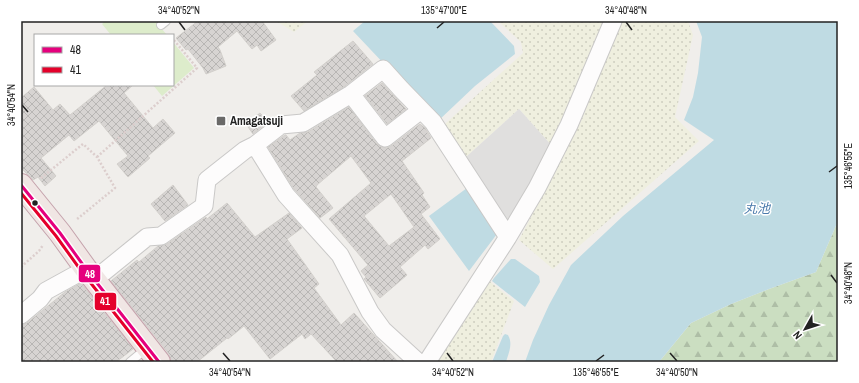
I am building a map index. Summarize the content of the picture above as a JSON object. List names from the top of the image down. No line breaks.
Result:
{"water":["丸池"],"places":{"transit":["Amagatsuji"]},"lines":["transit line 48","transit line 41"],"legend":["48","41"],"north":"bottom left","coordinates":["34°40'52\"N","135°47'00\"E","34°40'48\"N","34°40'54\"N","135°46'55\"E","34°40'50\"N"]}
